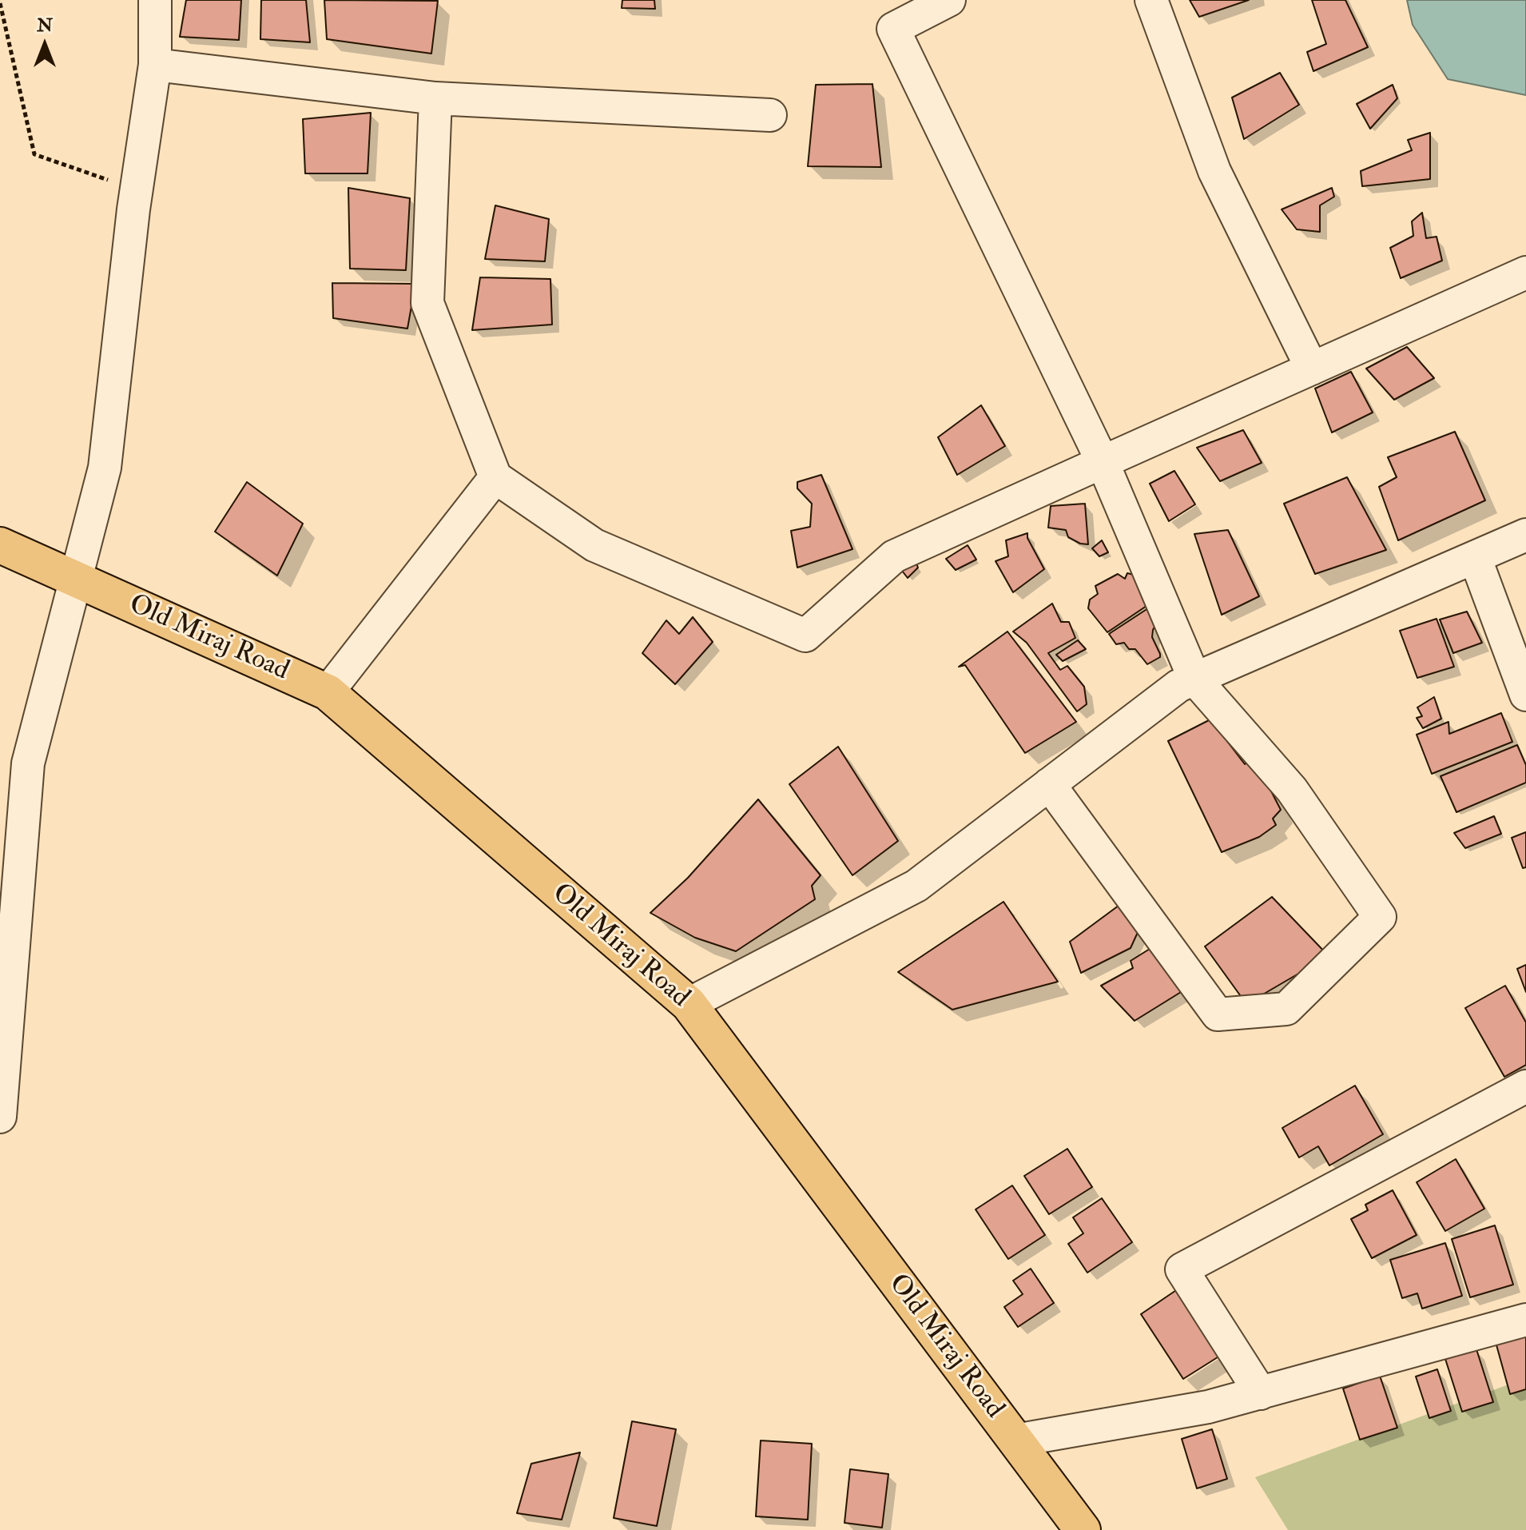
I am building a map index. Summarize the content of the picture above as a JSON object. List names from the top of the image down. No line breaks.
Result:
{"streets":{"main road":["Old Miraj Road"]},"north":"top"}
